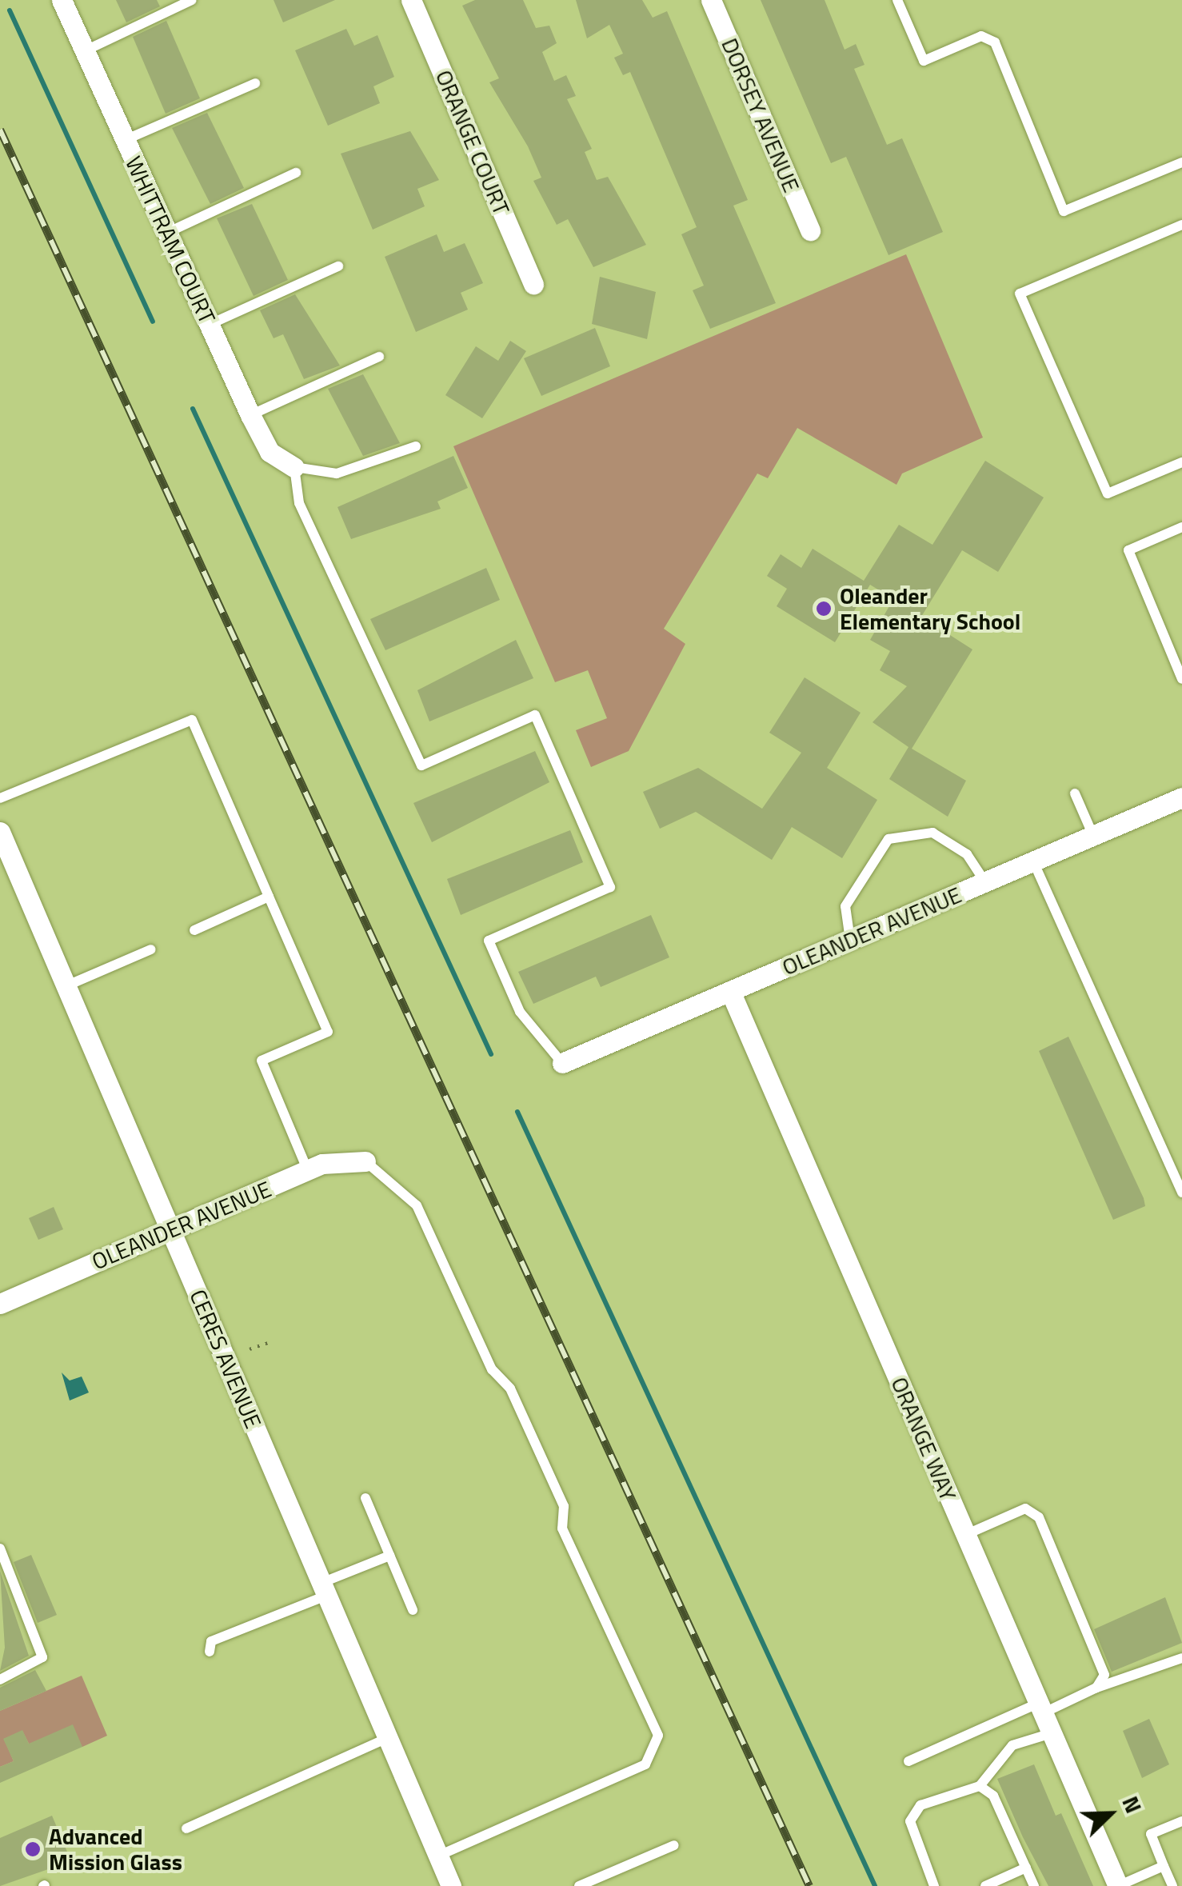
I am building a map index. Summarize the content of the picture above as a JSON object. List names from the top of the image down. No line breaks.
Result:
{"streets":{"street":["DORSEY AVENUE","ORANGE COURT","WHITTRAM COURT","OLEANDER AVENUE","CERES AVENUE","ORANGE WAY"]},"crossings":[["OLEANDER AVENUE","CERES AVENUE"],["OLEANDER AVENUE","ORANGE WAY"]],"places":["Oleander Elementary School","Advanced Mission Glass"],"north":"top right"}
